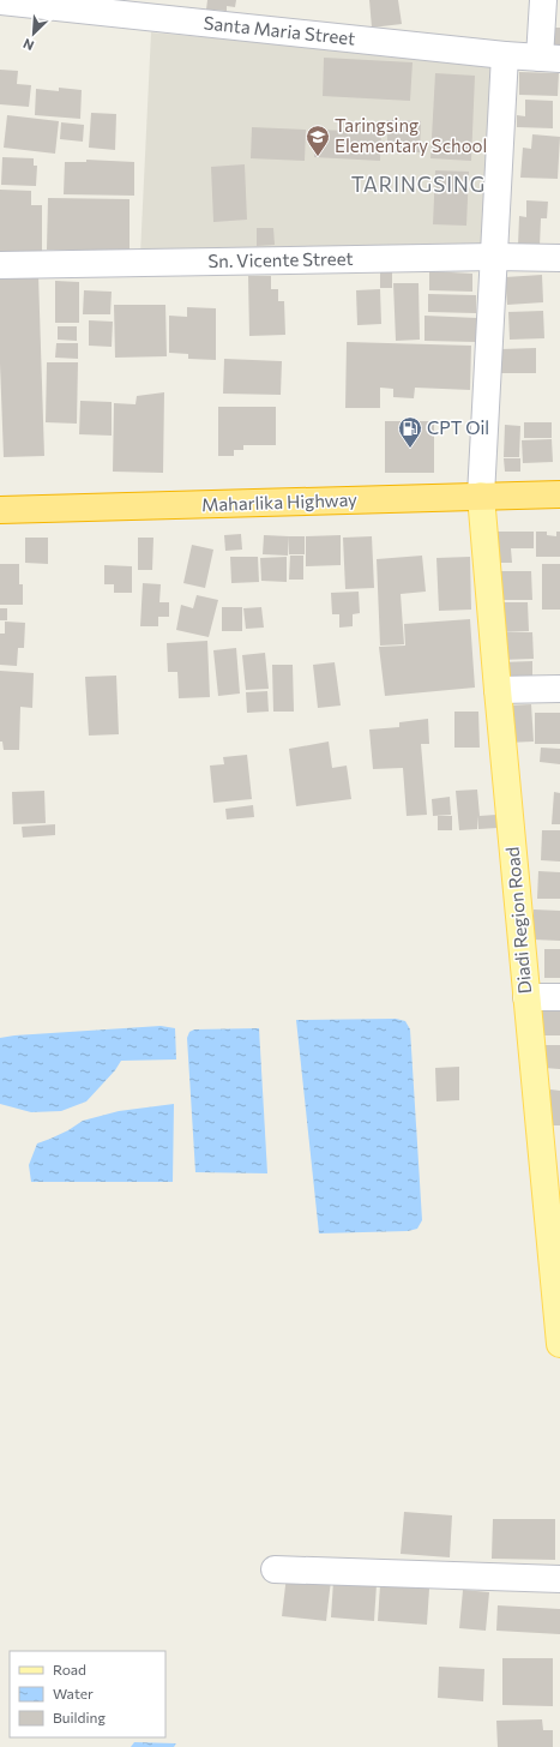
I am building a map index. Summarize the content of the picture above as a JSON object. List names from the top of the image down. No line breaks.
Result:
{"streets":{"highway":["Maharlika Highway"],"main road":["Diadi Region Road"],"street":["Santa Maria Street","Sn. Vicente Street"]},"crossings":[["Maharlika Highway","Diadi Region Road"]],"districts":["TARINGSING"],"places":{"school or university":["Taringsing Elementary School"],"fuel station":["CPT Oil"]},"legend":["Road","Water","Building"],"north":"bottom left"}
